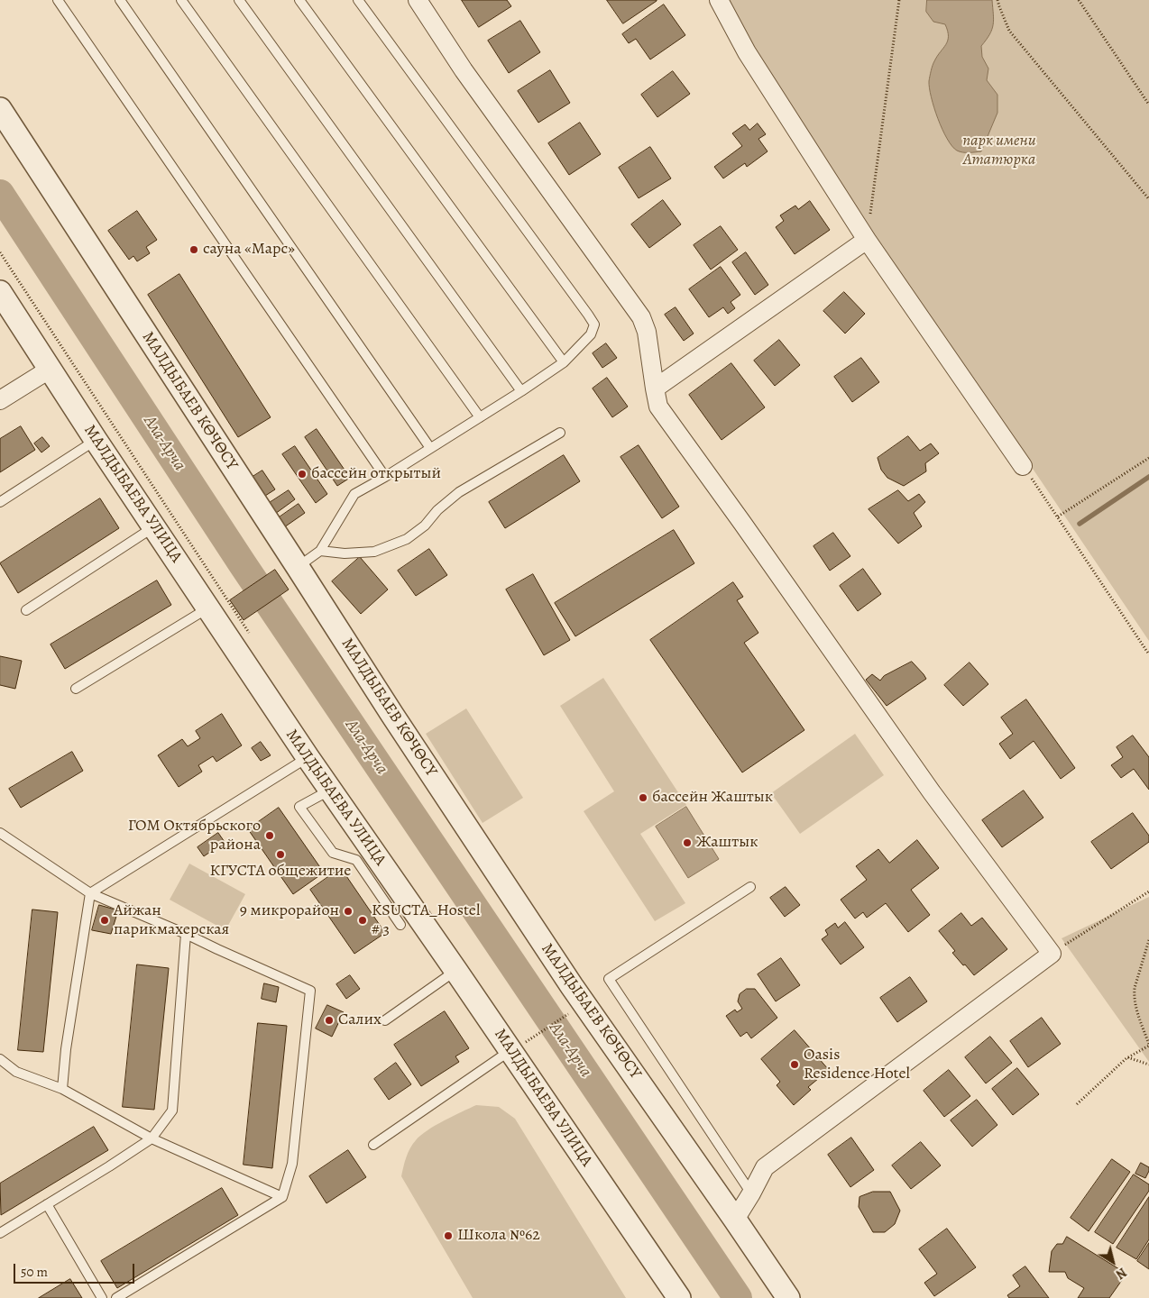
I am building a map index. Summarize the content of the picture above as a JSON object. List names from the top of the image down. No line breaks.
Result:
{"streets":{"street":["МАЛДЫБАЕВ КӨЧӨСҮ","МАЛДЫБАЕВА УЛИЦА"]},"water":["Ала-Арча"],"parks":["парк имени Ататюрка"],"places":["сауна «Марс»","бассейн открытый","бассейн Жаштык","ГОМ Октябрьского района","Жаштык","КГУСТА общежитие","9 микрорайон","Айжан парикмахерская","KSUCTA_Hostel # 3","Салих","Oasis Residence Hotel","Школа №62"],"scale_bar":"50 m","north":"bottom right"}
